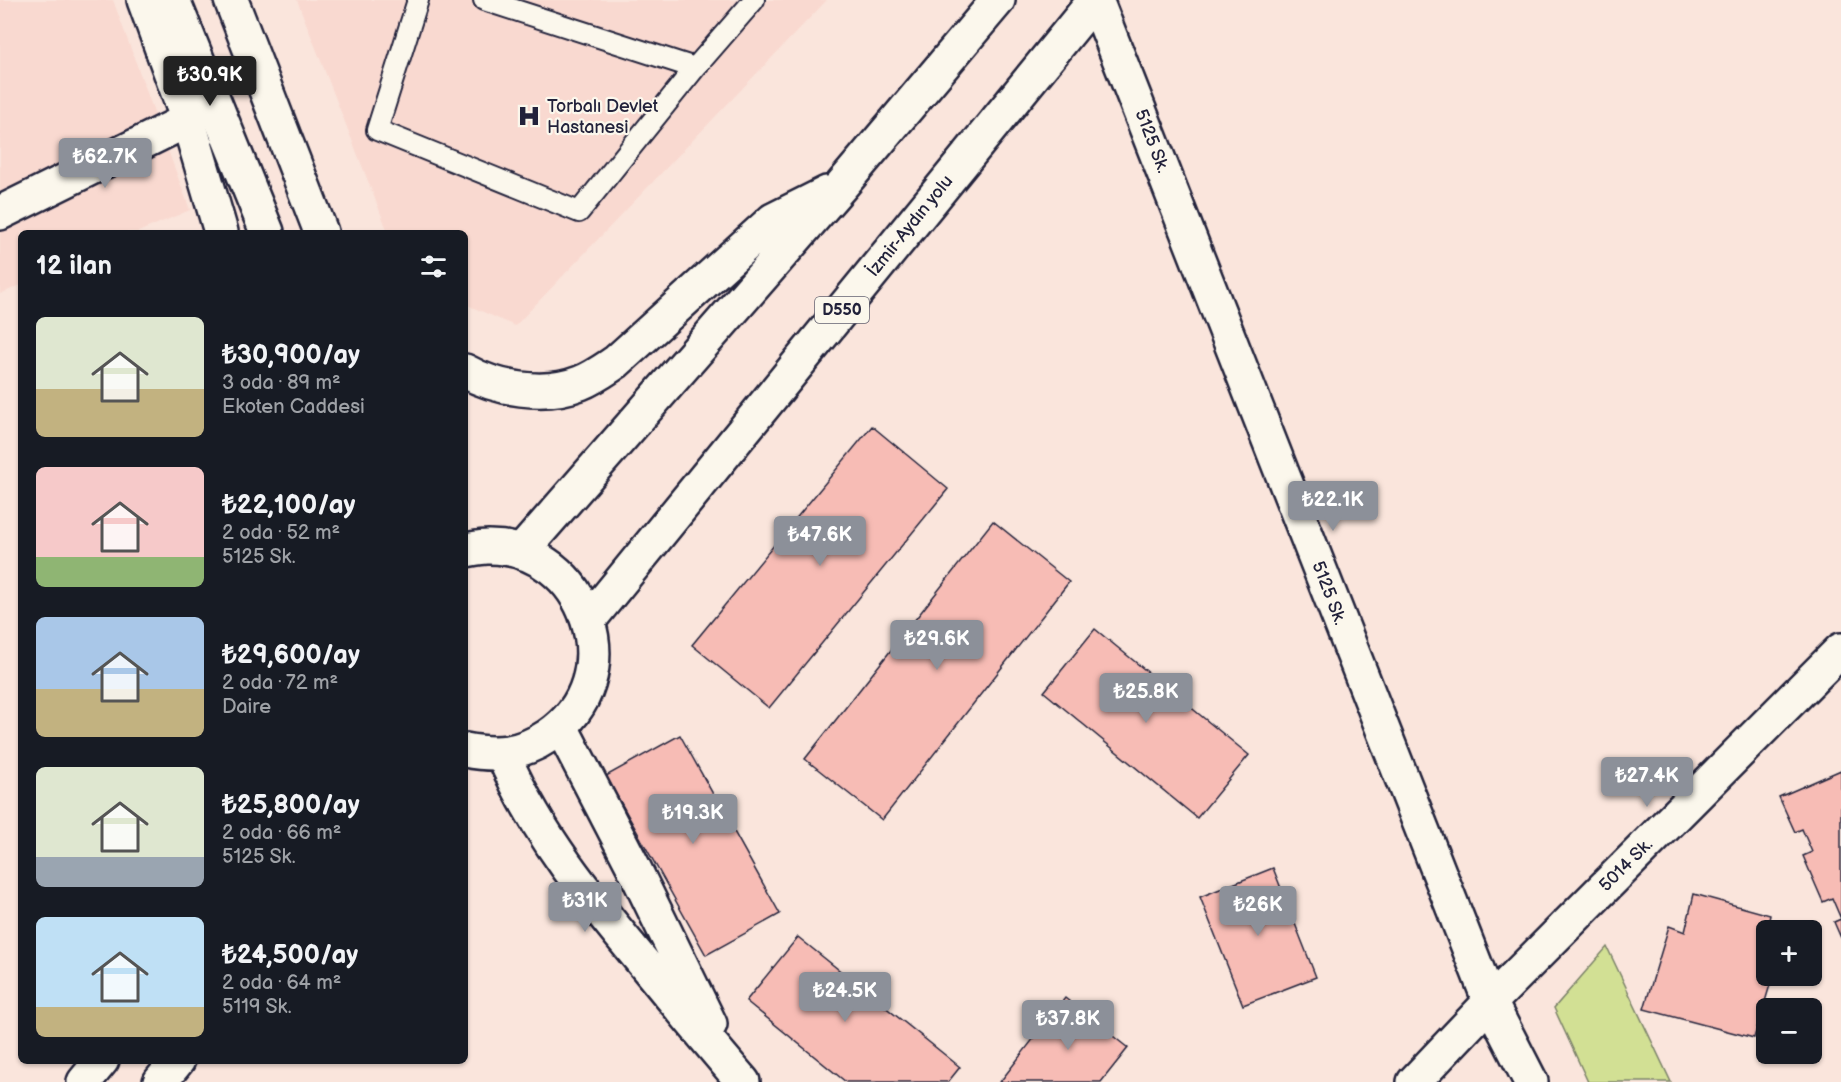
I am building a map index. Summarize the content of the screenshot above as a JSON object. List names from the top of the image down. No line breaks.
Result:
{"streets":{"main road":["5125 Sk.","İzmir-Aydın yolu","D550","5014 Sk."]},"crossings":[["5125 Sk.","İzmir-Aydın yolu"],["5125 Sk.","5014 Sk."]],"places":{"hospital":["Torbalı Devlet Hastanesi"]},"page":{"price":["₺30.9K","₺62.7K","₺22.1K","₺47.6K","₺29.6K","₺25.8K","₺27.4K","₺19.3K","₺31K","₺26K","₺24.5K","₺37.8K"],"heading":"12 ilan","list":[{"name":"₺30,900/ay","note":"3 oda · 89 m² · Ekoten Caddesi"},{"name":"₺22,100/ay","note":"2 oda · 52 m² · 5125 Sk."},{"name":"₺29,600/ay","note":"2 oda · 72 m² · Daire"},{"name":"₺25,800/ay","note":"2 oda · 66 m² · 5125 Sk."},{"name":"₺24,500/ay","note":"2 oda · 64 m² · 5119 Sk."}],"map_buttons":["+","−"]}}
